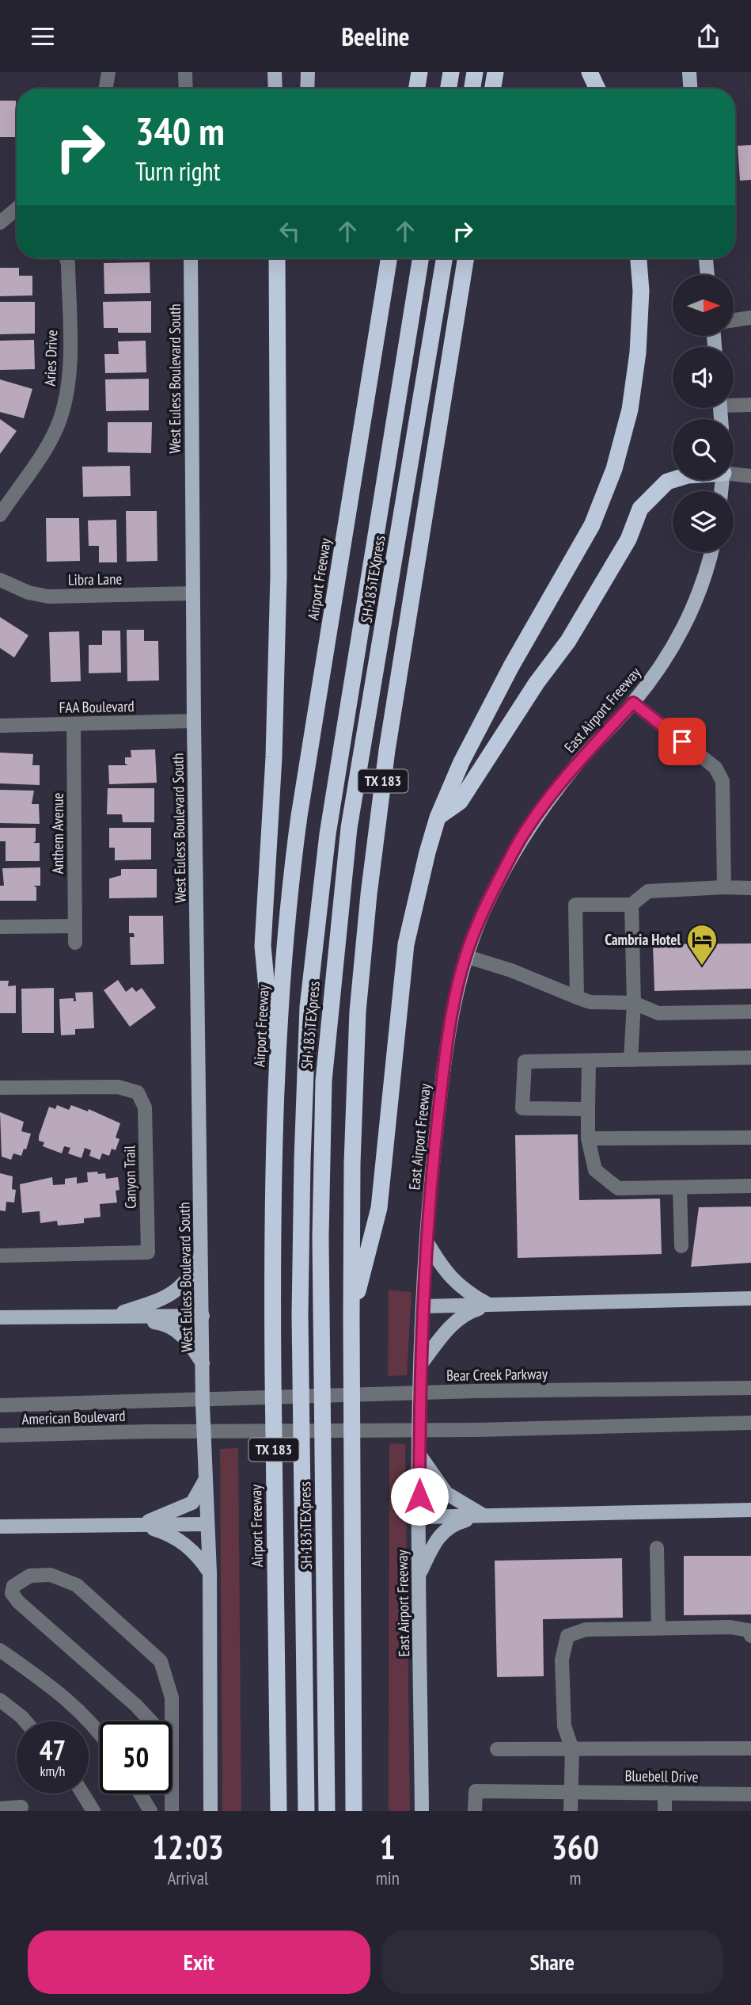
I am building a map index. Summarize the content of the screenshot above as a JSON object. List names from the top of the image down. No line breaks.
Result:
{"streets":{"highway":["Airport Freeway","SH 183 TEXpress","TX 183"],"main road":["West Euless Boulevard South","East Airport Freeway"],"street":["Aries Drive","Libra Lane","FAA Boulevard","Anthem Avenue","Canyon Trail","Bear Creek Parkway","American Boulevard","Bluebell Drive"]},"crossings":[["West Euless Boulevard South","Libra Lane"],["West Euless Boulevard South","FAA Boulevard"],["FAA Boulevard","Anthem Avenue"],["Bear Creek Parkway","American Boulevard"]],"places":{"hotel":["Cambria Hotel"]},"north":"right","page":{"header":"Beeline","turn":["340 m","Turn right"],"speed":"47 km/h","limit":"50","eta":["12:03","Arrival","1","min","360","m"],"buttons":["Exit","Share"]}}
